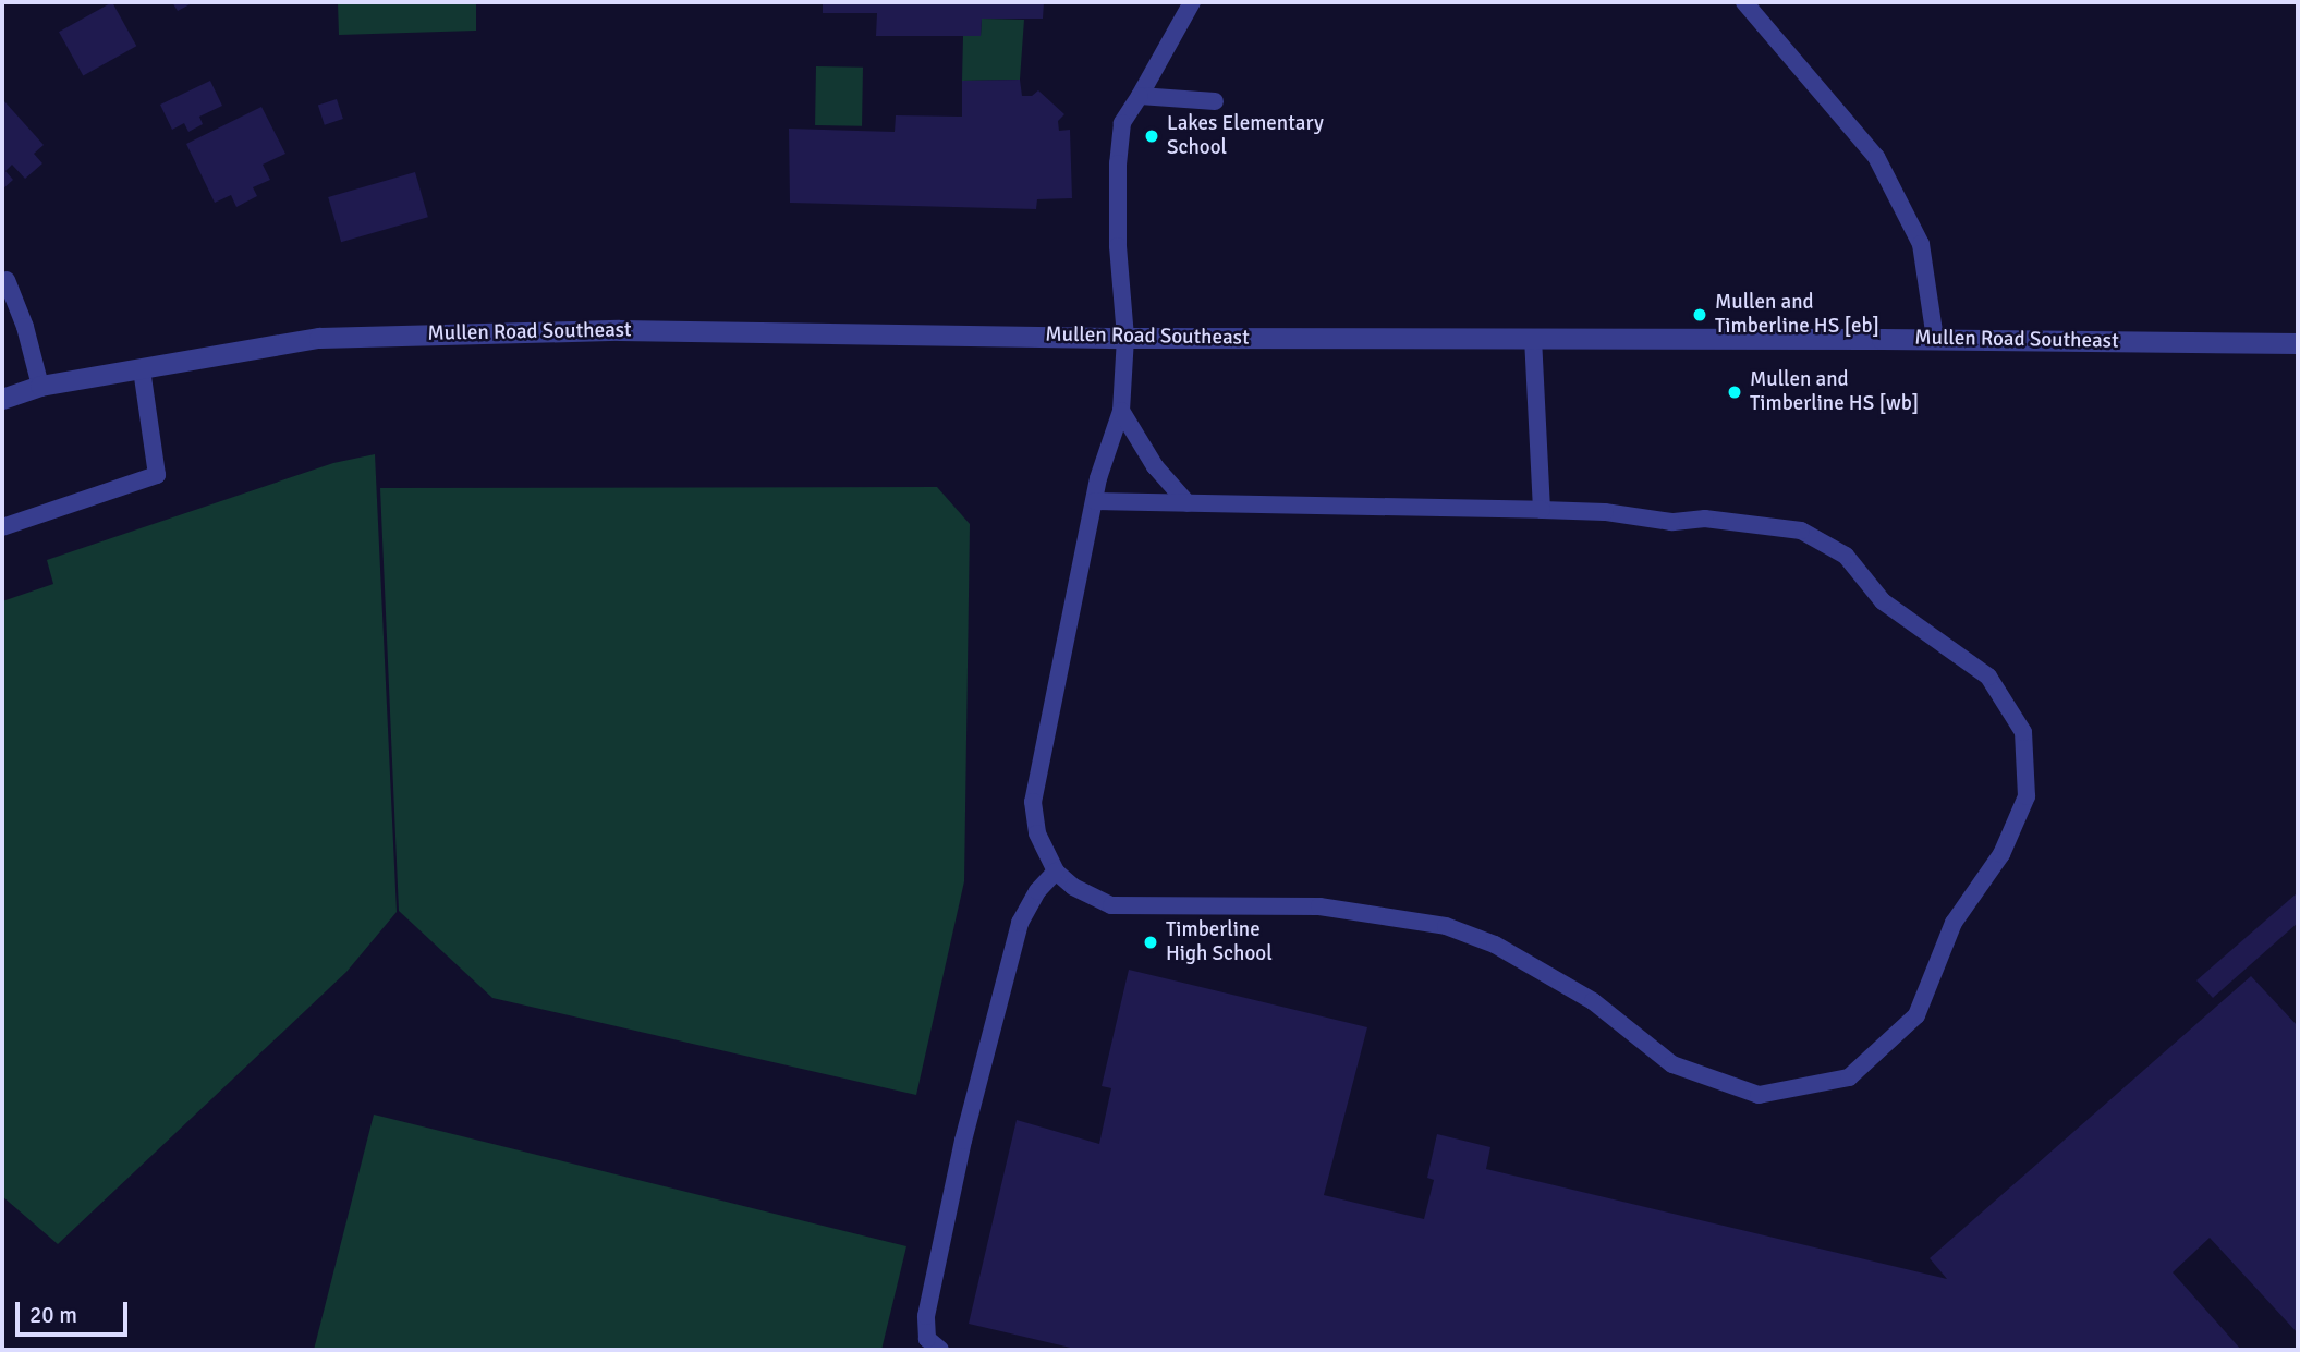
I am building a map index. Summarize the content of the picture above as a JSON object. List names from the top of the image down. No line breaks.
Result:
{"streets":{"street":["Mullen Road Southeast"]},"places":["Lakes Elementary School","Mullen and Timberline HS [eb]","Mullen and Timberline HS [wb]","Timberline High School"],"scale_bar":"20 m"}
